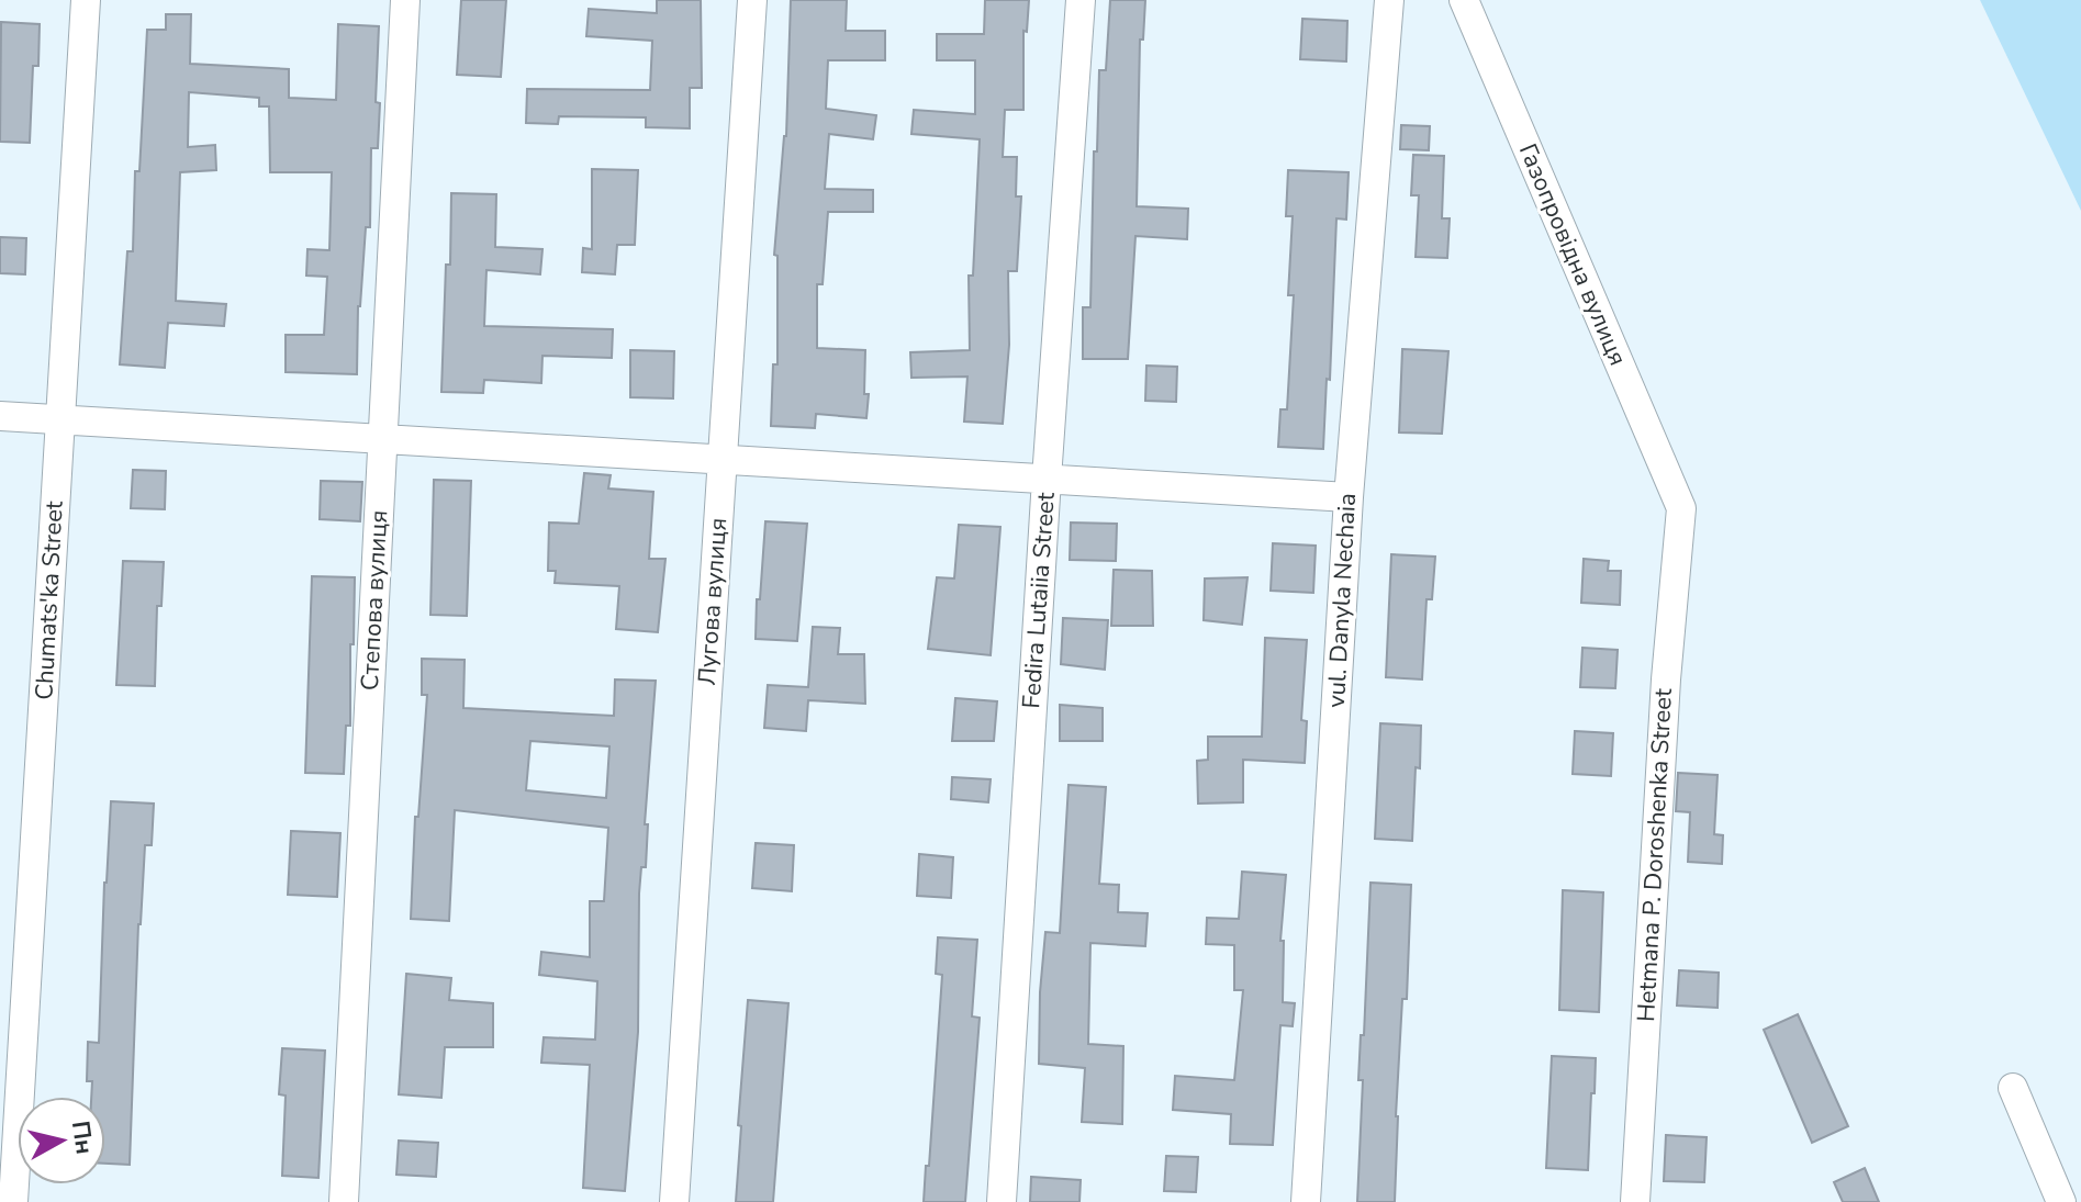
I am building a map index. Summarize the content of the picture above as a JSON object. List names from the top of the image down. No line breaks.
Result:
{"streets":{"street":["Газопровідна вулиця","Chumats'ka Street","Степова вулиця","Fedira Lutaiia Street","vul. Danyla Nechaia","Лугова вулиця","Hetmana P. Doroshenka Street"]},"crossings":[["Газопровідна вулиця","Hetmana P. Doroshenka Street"]],"north":"right"}
